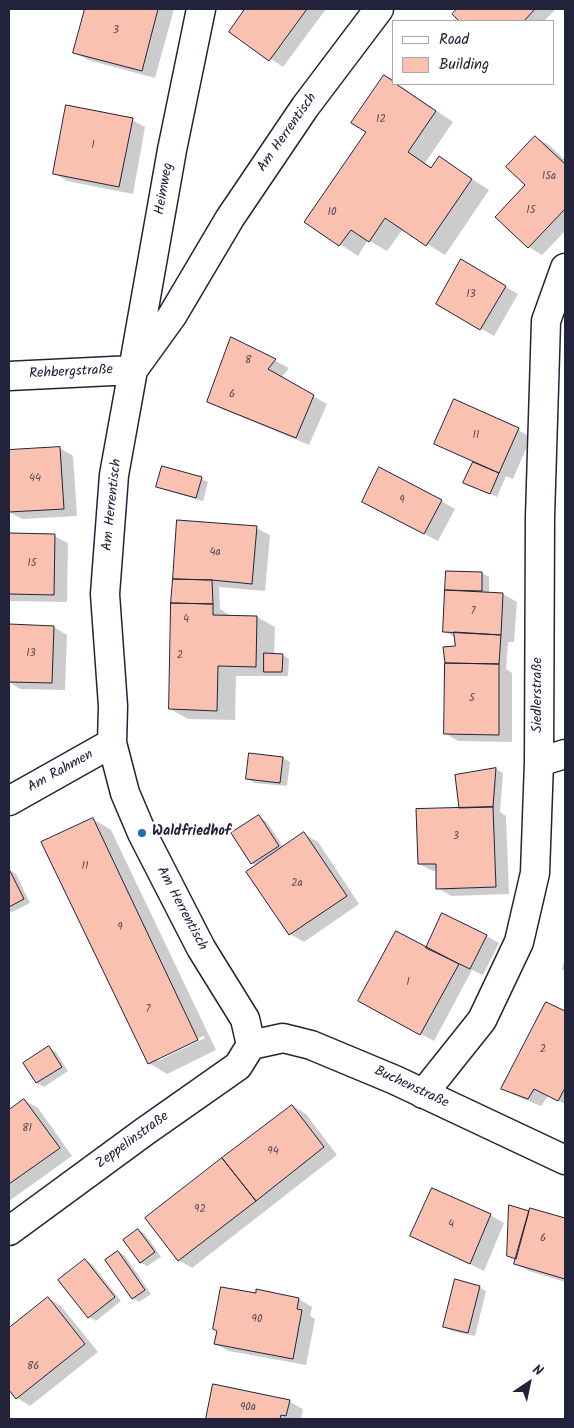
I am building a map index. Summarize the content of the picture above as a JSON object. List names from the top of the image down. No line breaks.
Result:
{"streets":{"street":["Am Herrentisch","Heimweg","Rehbergstraße","Siedlerstraße","Am Rahmen","Buchenstraße","Zeppelinstraße"]},"crossings":[["Am Herrentisch","Heimweg"],["Am Herrentisch","Rehbergstraße"],["Am Herrentisch","Am Rahmen"],["Am Herrentisch","Buchenstraße"],["Am Herrentisch","Zeppelinstraße"],["Heimweg","Rehbergstraße"],["Siedlerstraße","Buchenstraße"],["Buchenstraße","Zeppelinstraße"]],"places":["Waldfriedhof"],"house_numbers":["3","12","1","15a","15","10","13","8","6","11","44","9","4a","15","7","4","13","2","5","3","11","2a","9","1","7","2","81","94","92","4","6","90","86","90a"],"legend":["Road","Building"],"north":"top right"}
